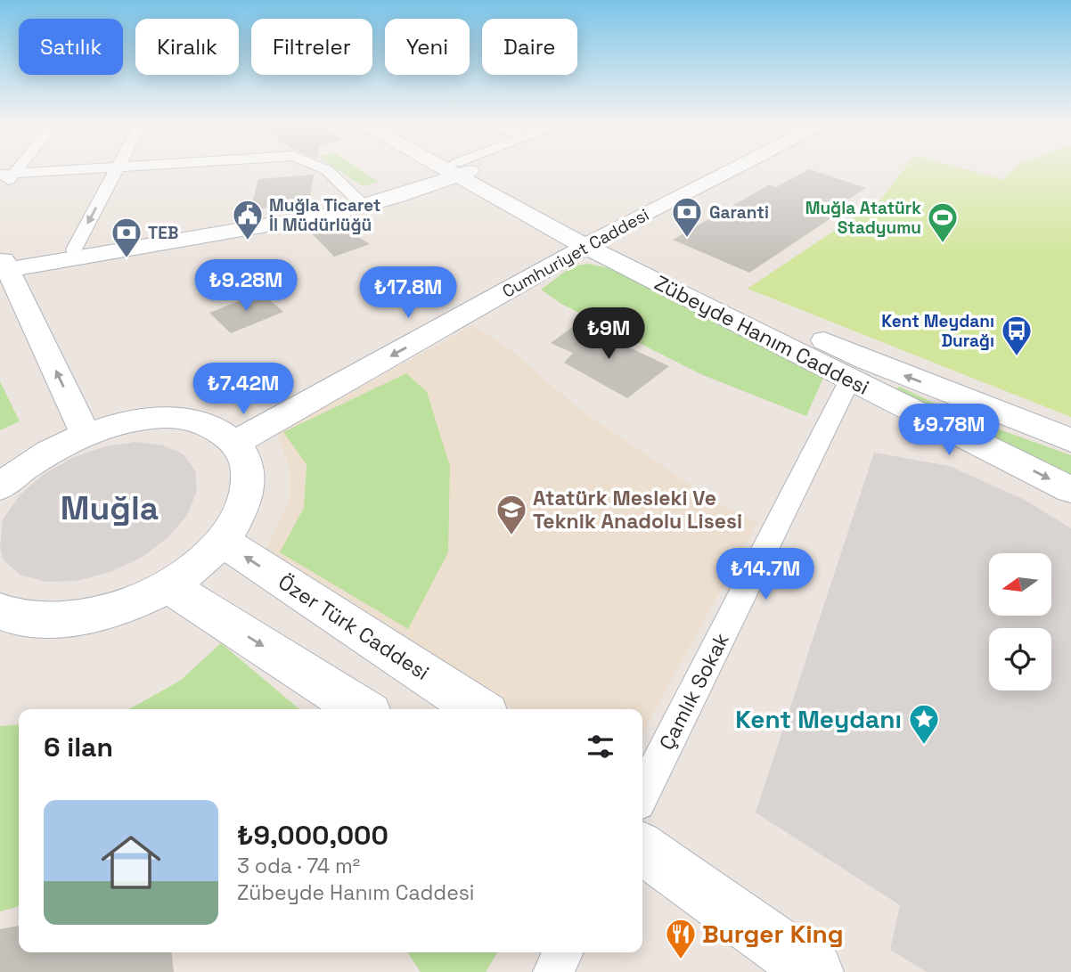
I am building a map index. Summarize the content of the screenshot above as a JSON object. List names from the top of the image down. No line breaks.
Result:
{"streets":{"main road":["Cumhuriyet Caddesi","Zübeyde Hanım Caddesi","Özer Türk Caddesi"],"street":["Çamlık Sokak"]},"crossings":[["Cumhuriyet Caddesi","Zübeyde Hanım Caddesi"],["Zübeyde Hanım Caddesi","Çamlık Sokak"]],"districts":["Muğla"],"places":{"bank":["Garanti","TEB"],"public building":["Muğla Ticaret İl Müdürlüğü"],"sports":["Muğla Atatürk Stadyumu"],"bus stop":["Kent Meydanı Durağı"],"school or university":["Atatürk Mesleki Ve Teknik Anadolu Lisesi"],"place":["Kent Meydanı"],"restaurant":["Burger King"]},"north":"left","page":{"chip":["Satılık","Kiralık","Filtreler","Yeni","Daire"],"price":["₺9.28M","₺17.8M","₺9M","₺7.42M","₺9.78M","₺14.7M"],"heading":"6 ilan","list":[{"name":"₺9,000,000","note":"3 oda · 74 m² · Zübeyde Hanım Caddesi"}]}}
